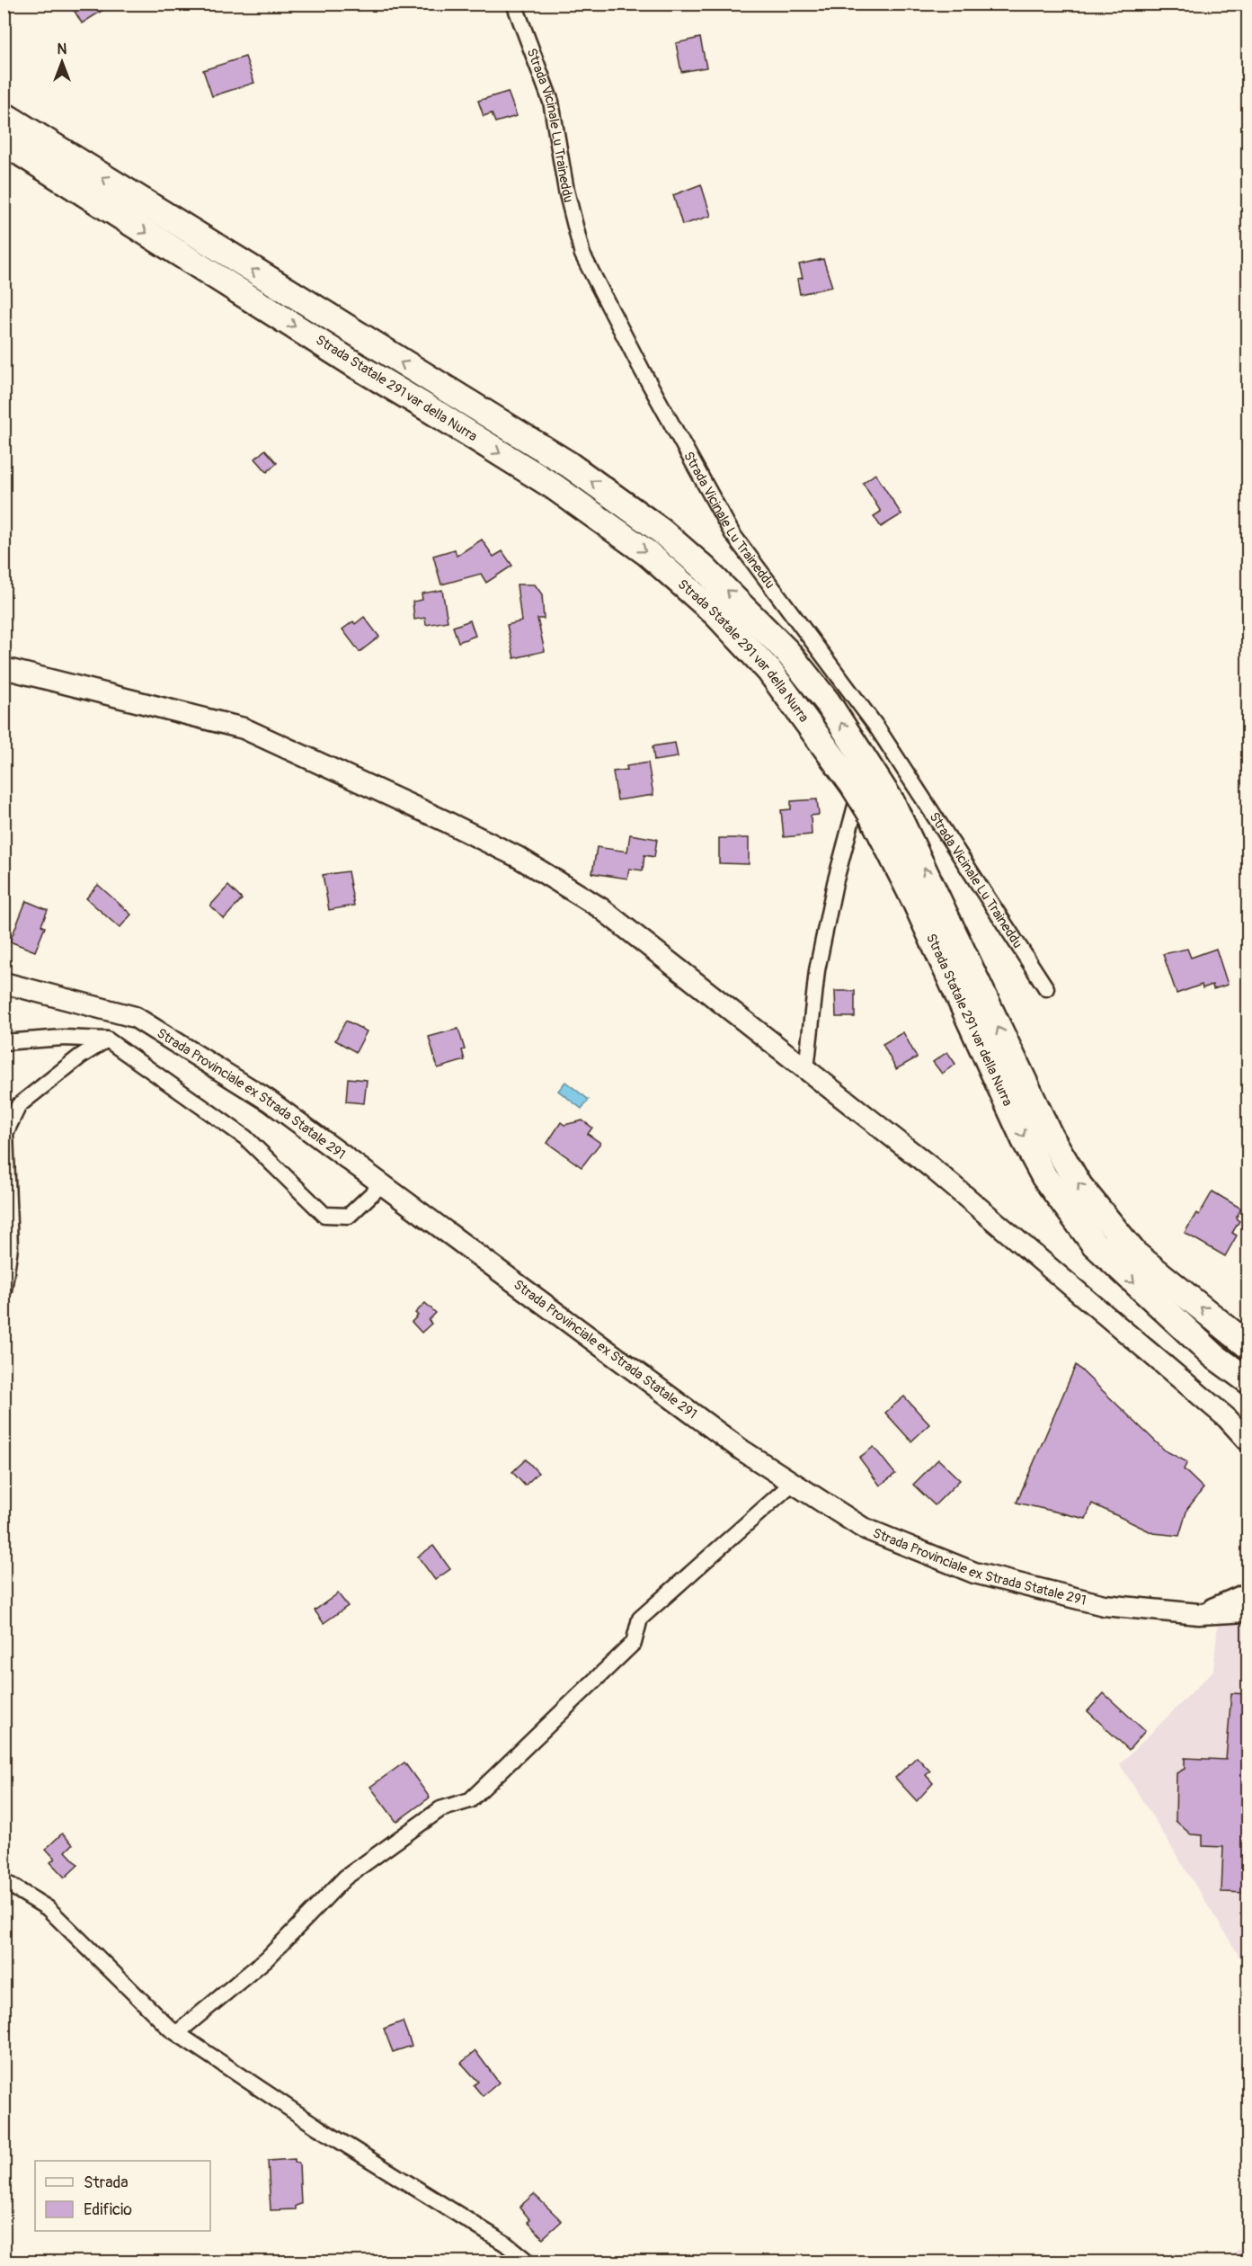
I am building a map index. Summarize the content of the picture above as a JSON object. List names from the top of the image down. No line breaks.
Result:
{"streets":{"highway":["Strada Statale 291 var della Nurra"],"street":["Strada Vicinale Lu Traineddu","Strada Provinciale ex Strada Statale 291"]},"legend":["Strada","Edificio"],"north":"top"}
